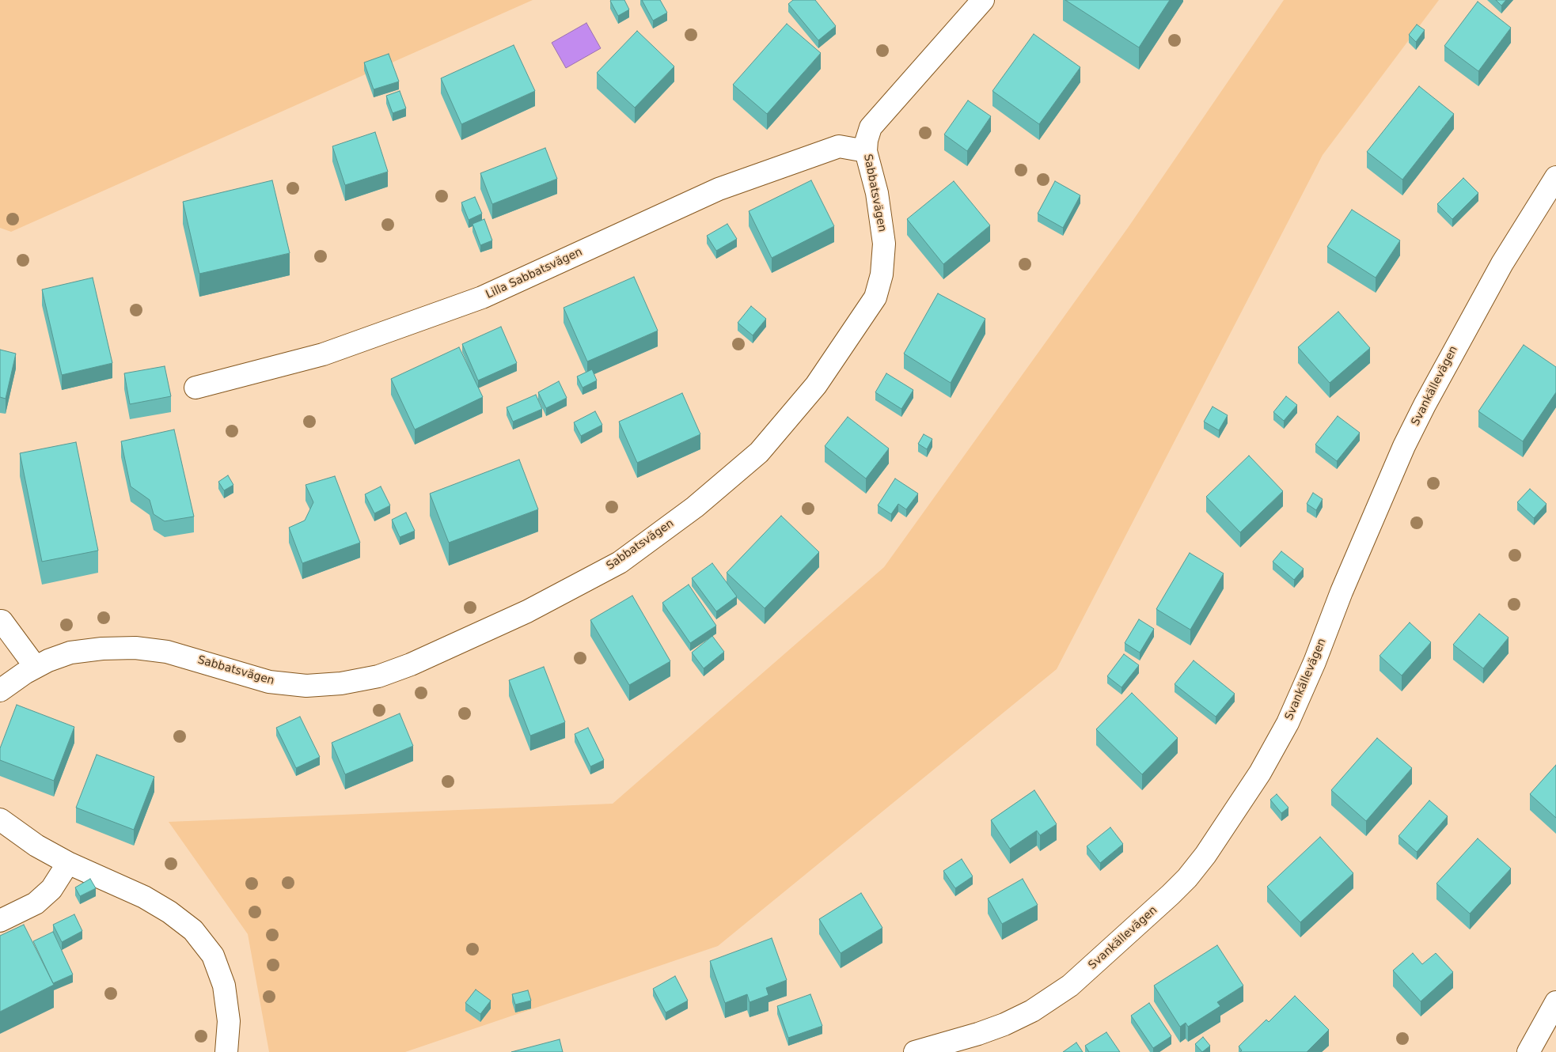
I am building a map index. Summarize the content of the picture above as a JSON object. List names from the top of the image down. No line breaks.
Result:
{"streets":{"street":["Sabbatsvägen","Lilla Sabbatsvägen","Svankällevägen"]},"crossings":[["Sabbatsvägen","Lilla Sabbatsvägen"]]}
